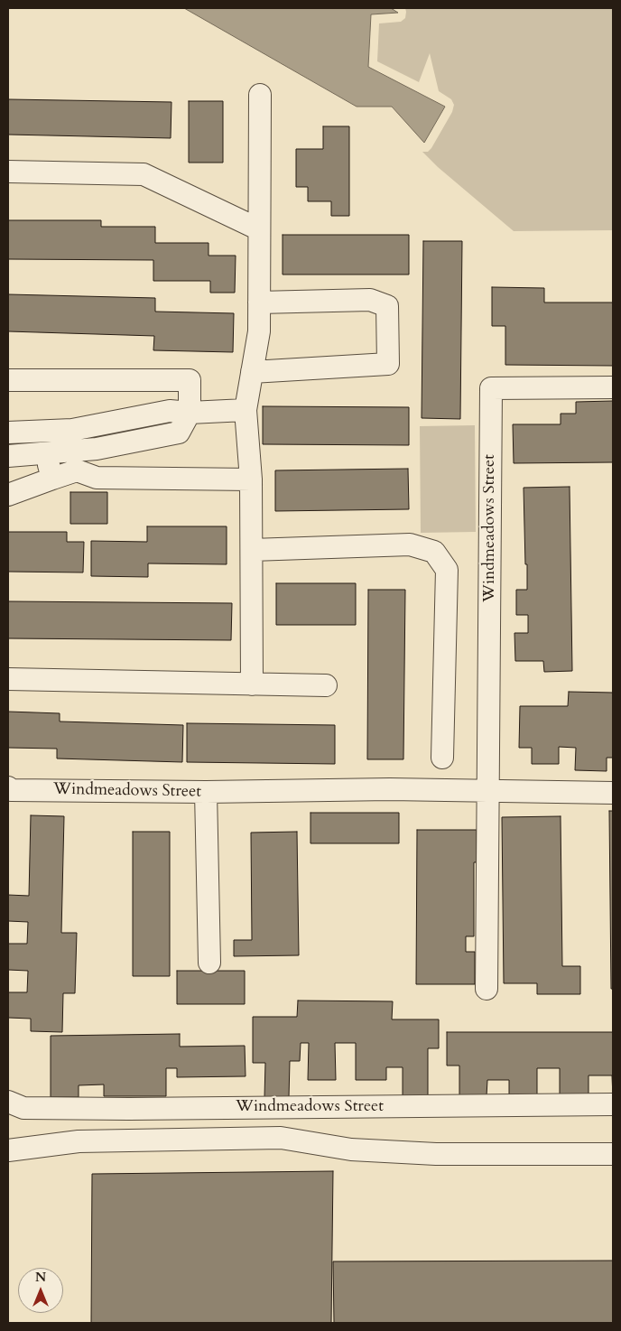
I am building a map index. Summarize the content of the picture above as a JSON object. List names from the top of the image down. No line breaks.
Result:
{"streets":{"street":["Windmeadows Street"]},"north":"top"}
